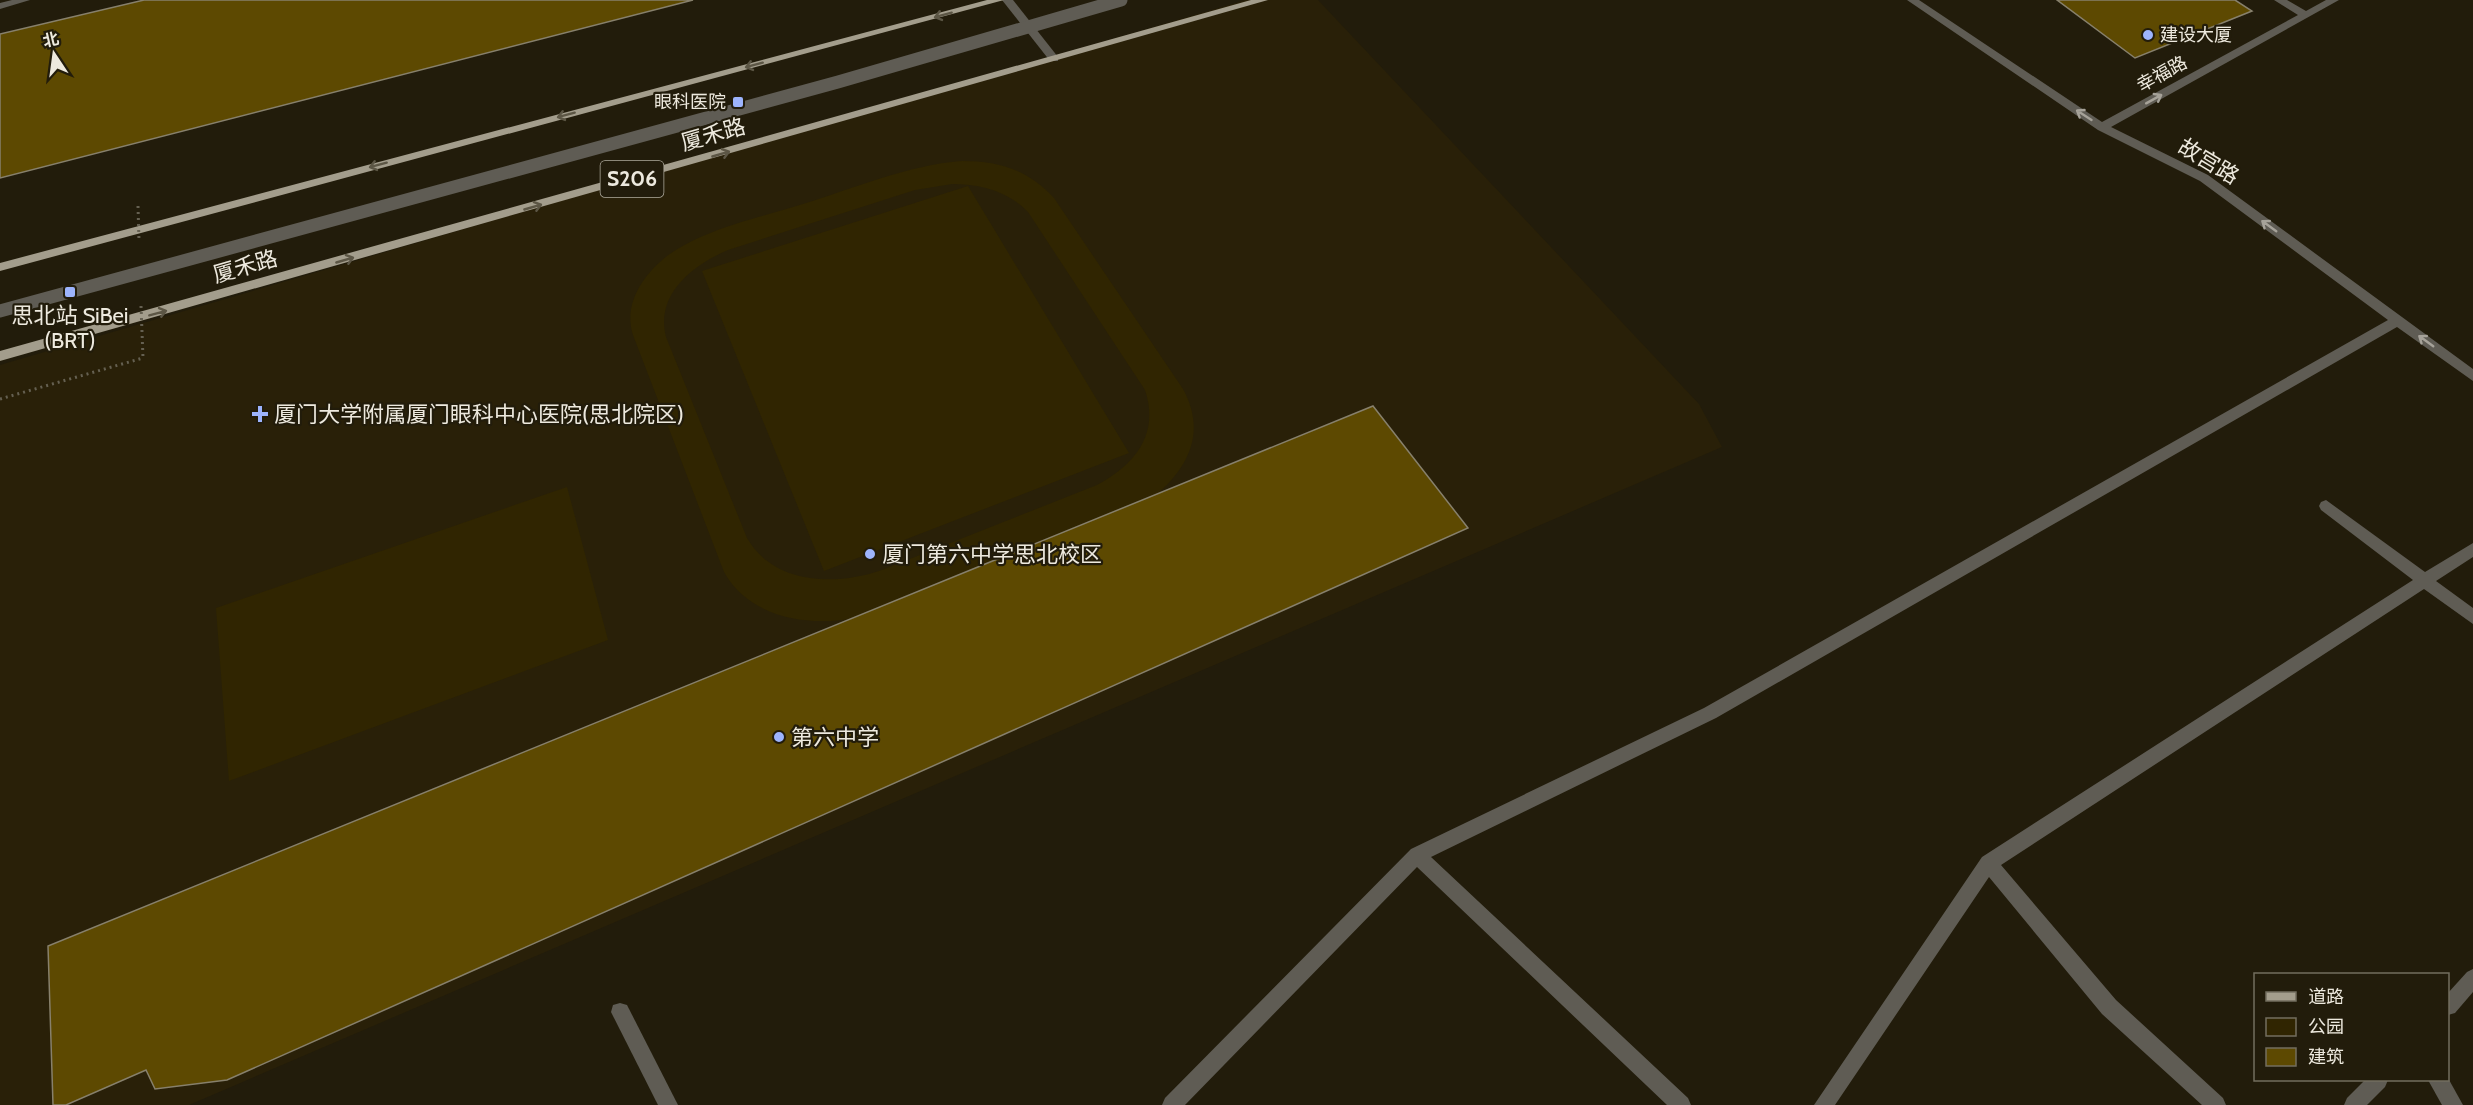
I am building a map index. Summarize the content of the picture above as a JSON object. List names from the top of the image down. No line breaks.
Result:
{"streets":{"main road":["厦禾路","S206"],"street":["幸福路","故宫路"]},"crossings":[["幸福路","故宫路"]],"one_way":["幸福路","故宫路"],"places":{"other":["建设大厦","厦门第六中学思北校区","第六中学"],"transit":["眼科医院","思北站 SiBei (BRT)"],"health":["厦门大学附属厦门眼科中心医院(思北院区)"]},"legend":["道路","公园","建筑"],"north":"top"}
